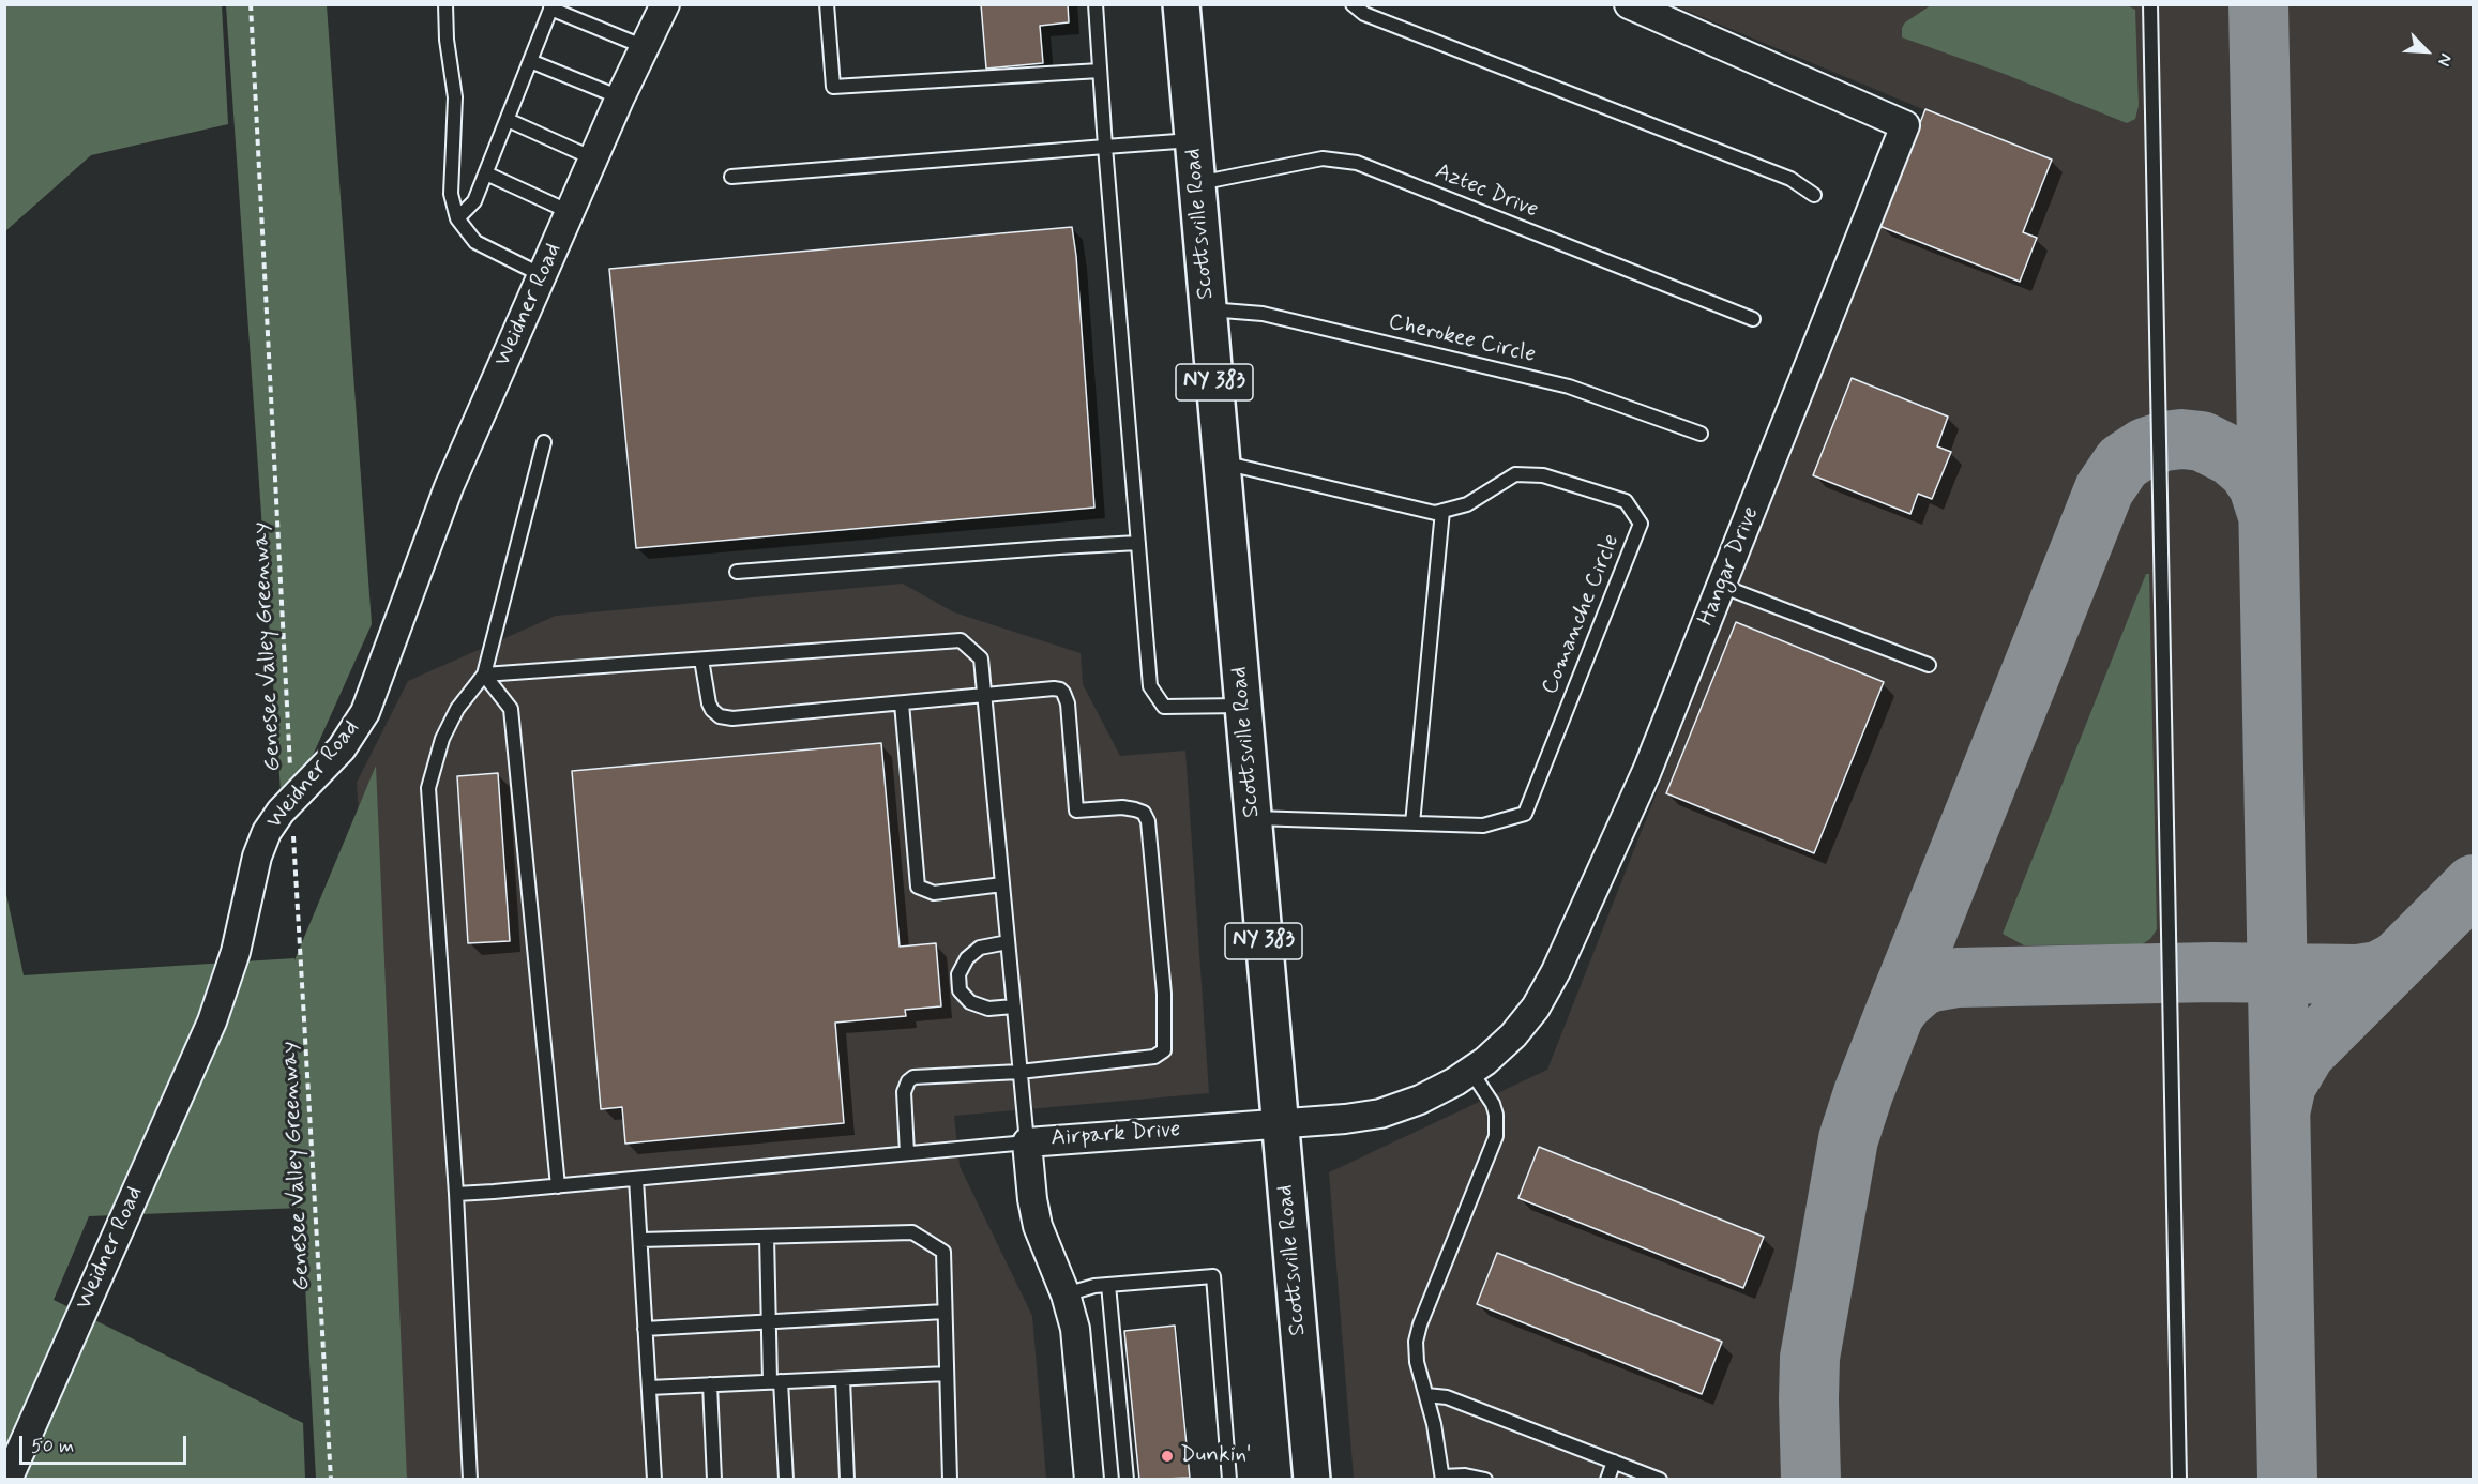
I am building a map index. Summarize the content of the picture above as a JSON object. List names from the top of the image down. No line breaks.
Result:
{"streets":{"main road":["Scottsville Road","NY 383"],"street":["Weidner Road","Hangar Drive","Airpark Drive"],"lane":["Aztec Drive","Cherokee Circle","Comanche Circle"],"path":["Genesee Valley Greenway"]},"crossings":[["Aztec Drive","Scottsville Road"],["Scottsville Road","Cherokee Circle"],["Scottsville Road","Hangar Drive"],["Scottsville Road","Comanche Circle"],["Scottsville Road","Airpark Drive"],["Weidner Road","Genesee Valley Greenway"],["Hangar Drive","Airpark Drive"]],"places":["Dunkin'"],"scale_bar":"50 m","north":"bottom right"}
